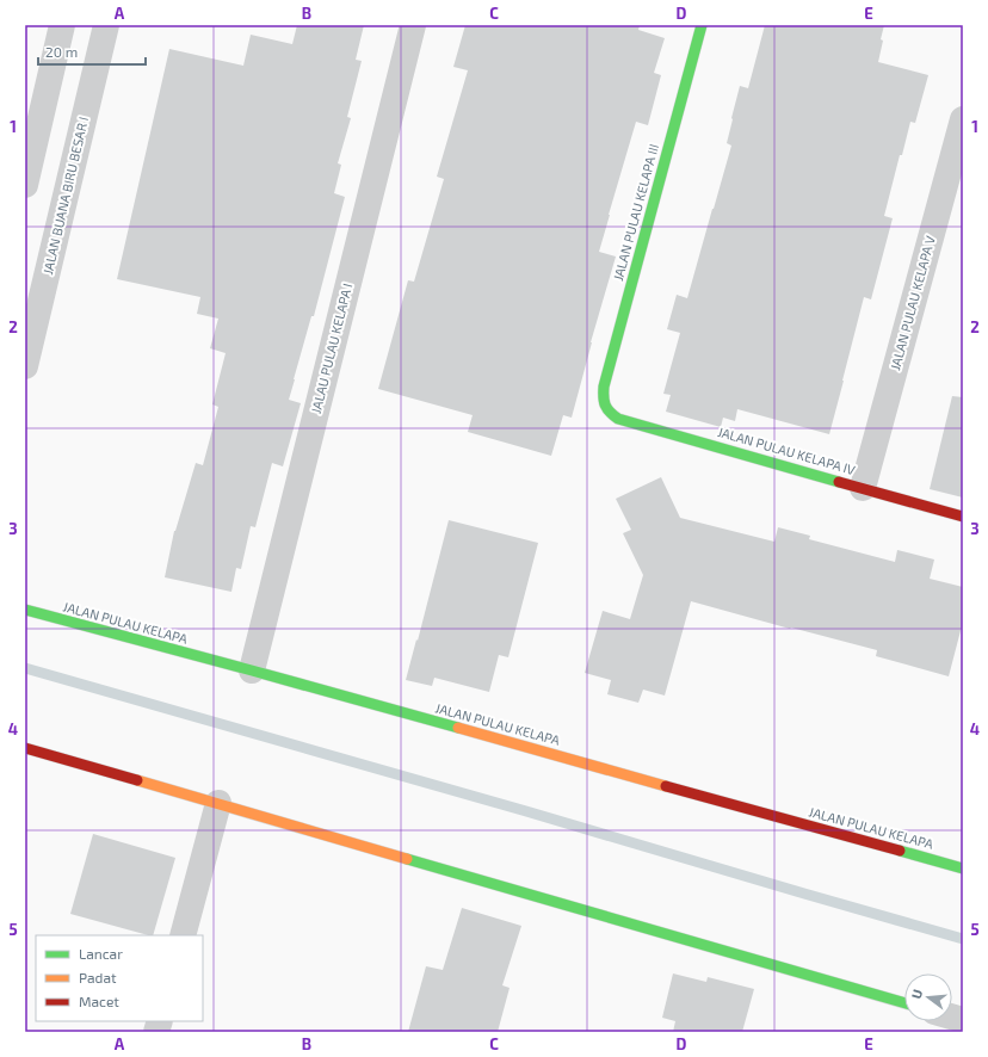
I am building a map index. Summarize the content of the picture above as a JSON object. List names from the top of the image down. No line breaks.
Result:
{"streets":{"street":["JALAN BUANA BIRU BESAR I","JALAN PULAU KELAPA III","JALAN PULAU KELAPA V","JALAU PULAU KELAPA I","JALAN PULAU KELAPA IV","JALAN PULAU KELAPA"]},"crossings":[["JALAN PULAU KELAPA III","JALAN PULAU KELAPA IV"],["JALAN PULAU KELAPA V","JALAN PULAU KELAPA IV"],["JALAU PULAU KELAPA I","JALAN PULAU KELAPA"]],"legend":["Lancar","Padat","Macet"],"scale_bar":"20 m","north":"left","grid":{"columns":["A","B","C","D","E"],"rows":["1","2","3","4","5"]}}
